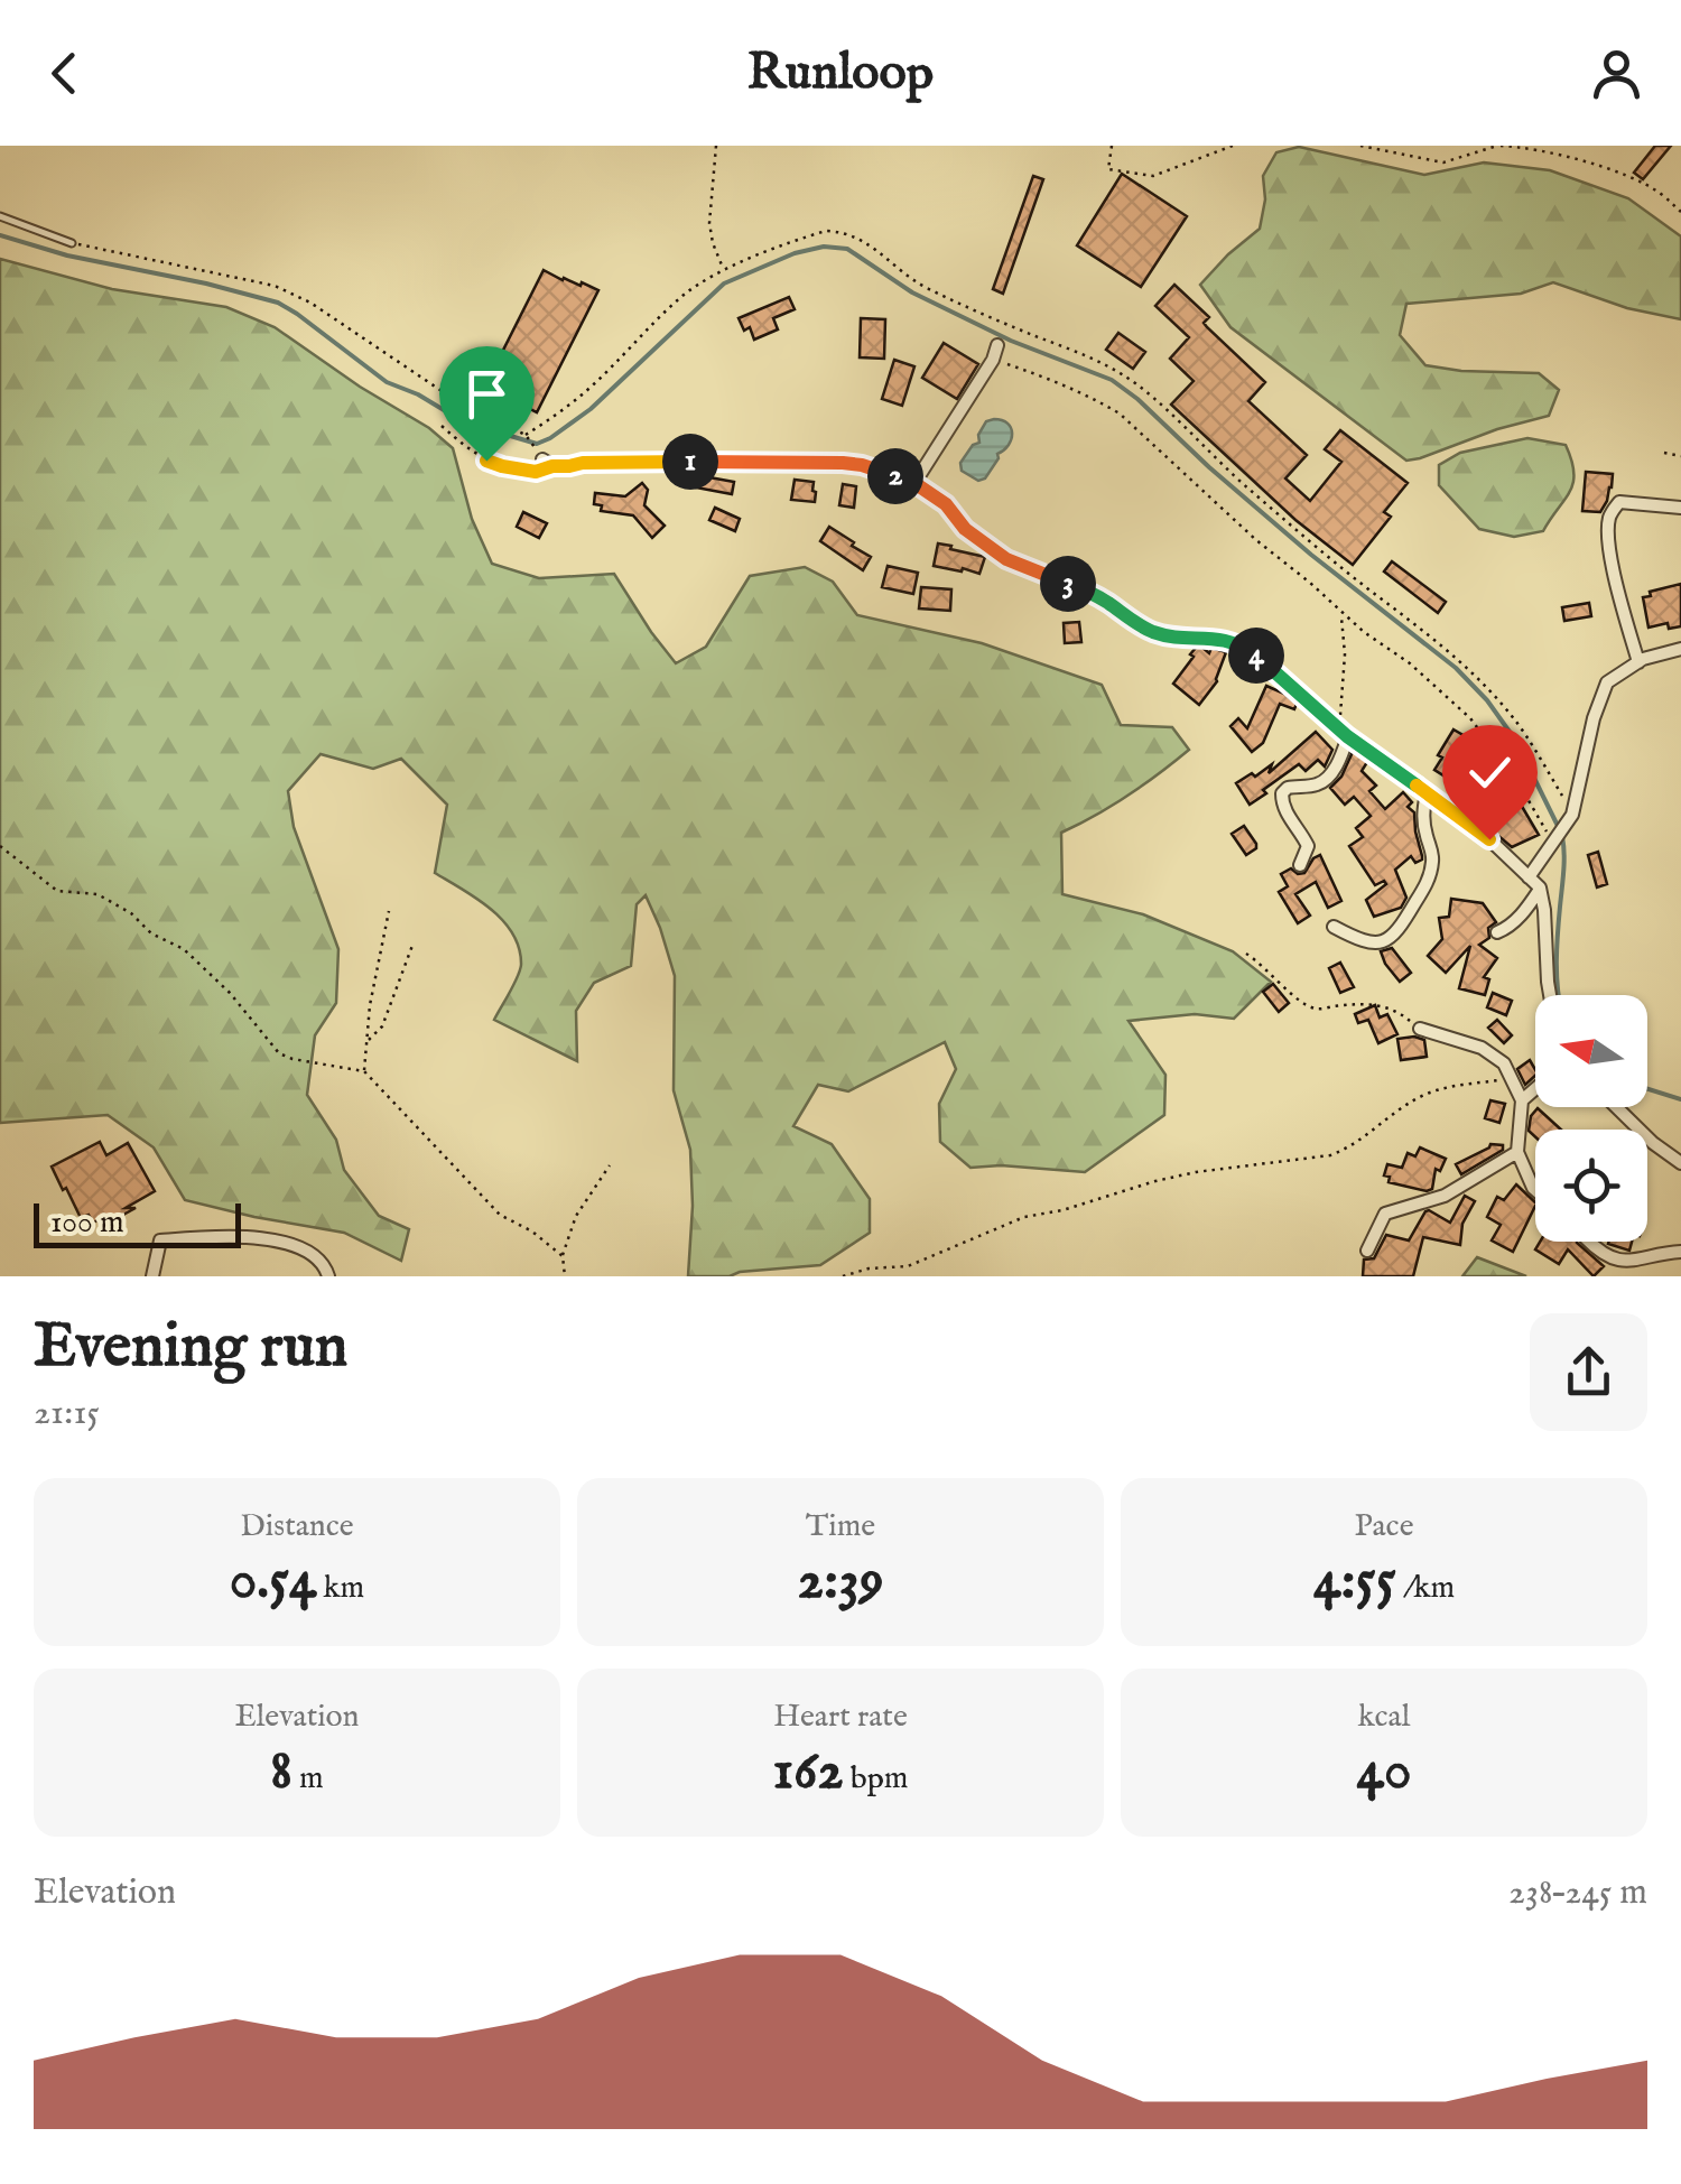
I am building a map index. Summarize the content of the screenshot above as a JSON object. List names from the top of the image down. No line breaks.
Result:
{"scale_bar":"100 m","north":"left","page":{"header":"Runloop","pins":["1","2","3","4"],"scale":"100 m","heading":["Evening run","21:15"],"stats":[["Distance","0.54 km"],["Time","2:39"],["Pace","4:55 /km"],["Elevation","8 m"],["Heart rate","162 bpm"],["kcal","40"]],"chart":["Elevation","238–245 m"]}}
